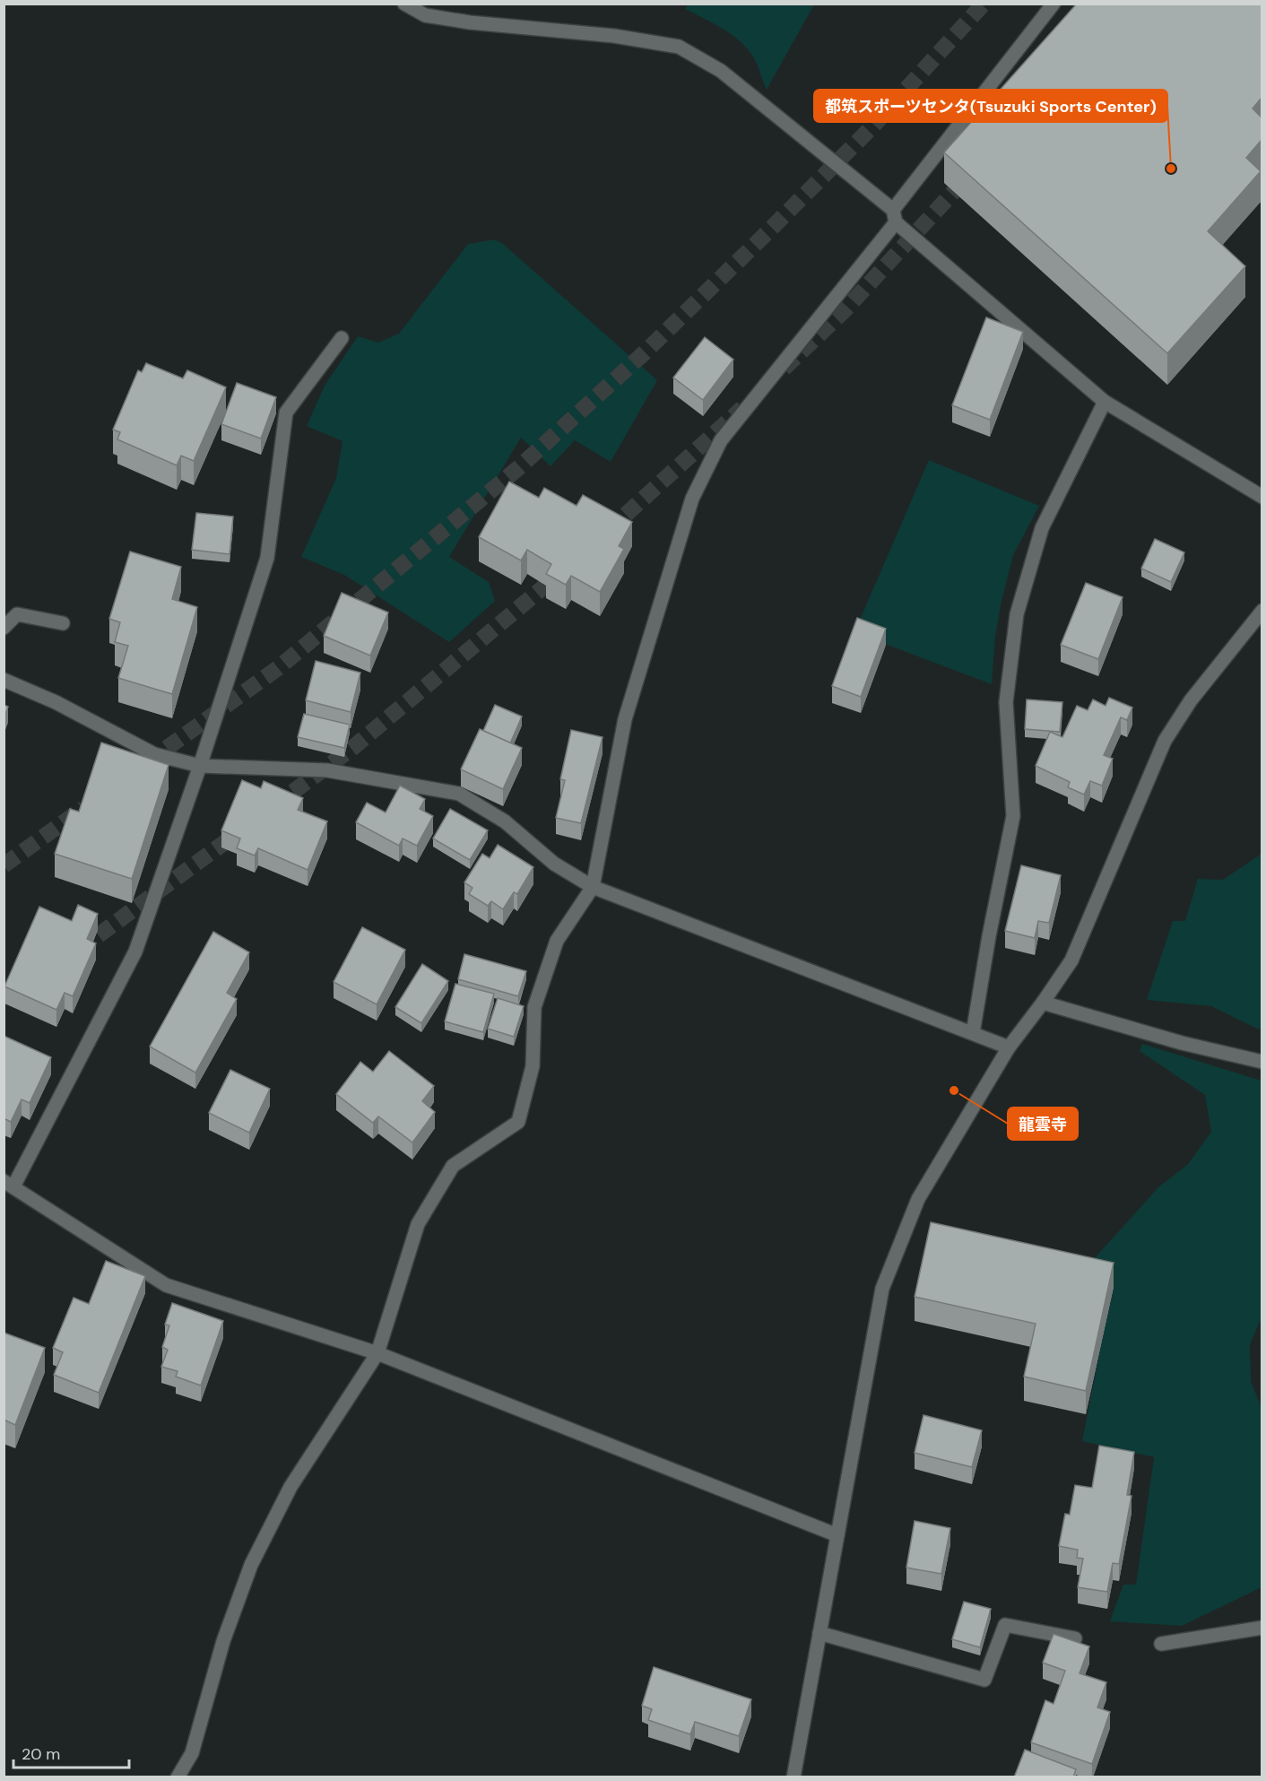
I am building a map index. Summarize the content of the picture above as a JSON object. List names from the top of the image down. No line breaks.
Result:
{"places":["都筑スポーツセンタ(Tsuzuki Sports Center)","龍雲寺"],"scale_bar":"20 m"}
